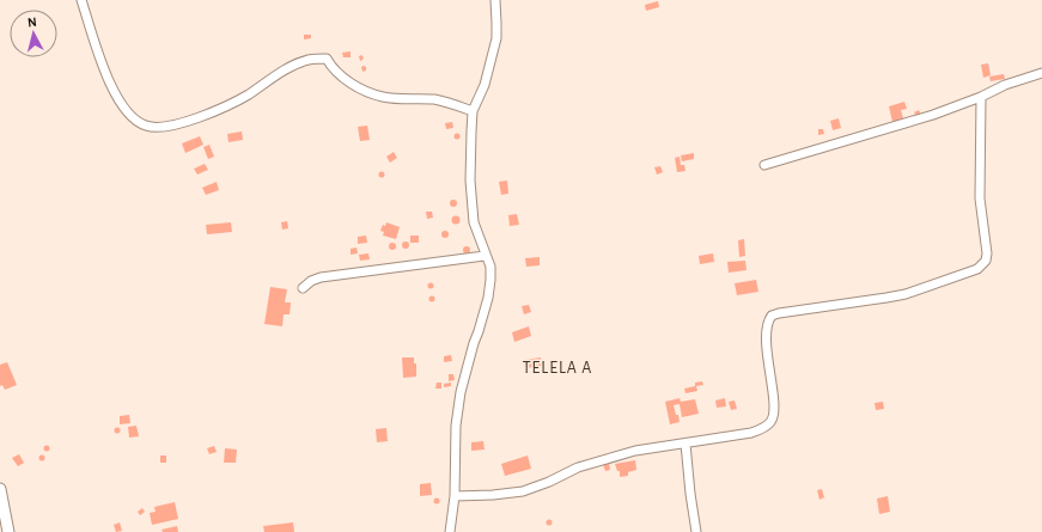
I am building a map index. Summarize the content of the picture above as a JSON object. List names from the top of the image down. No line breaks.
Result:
{"districts":["TELELA A"],"north":"top"}
